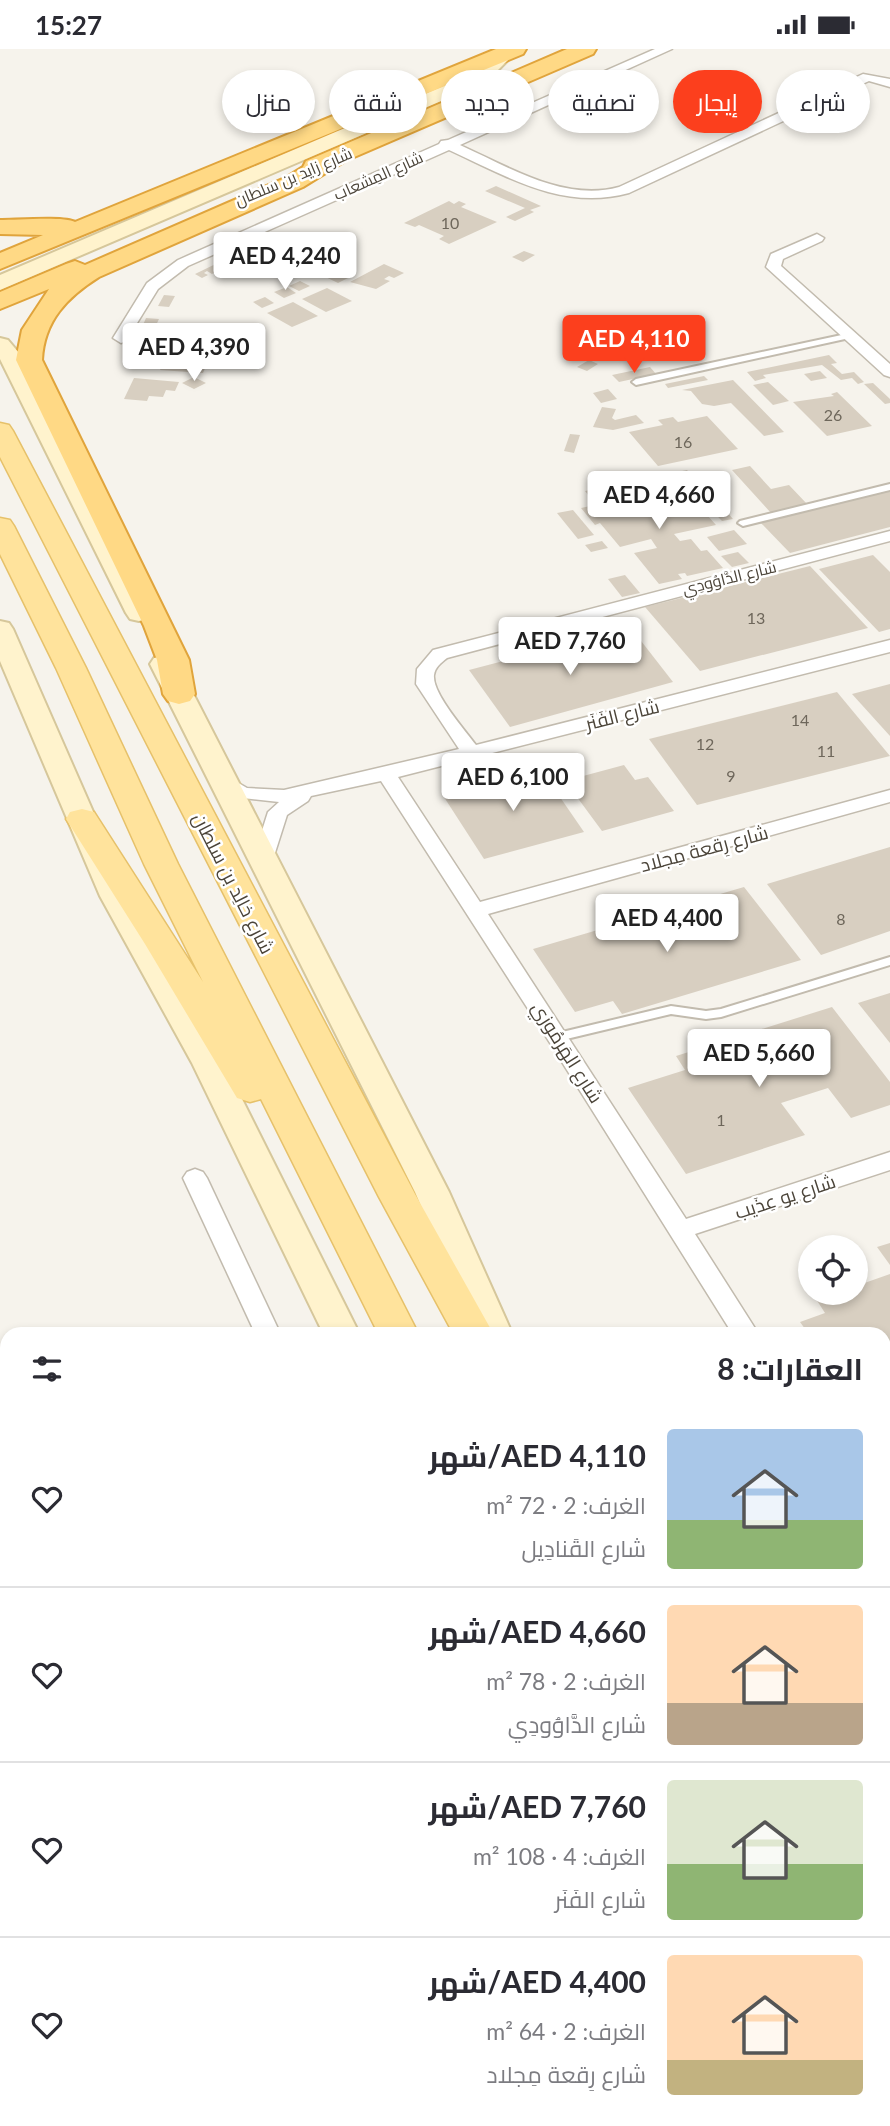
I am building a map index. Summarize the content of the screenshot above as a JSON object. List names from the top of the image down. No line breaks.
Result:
{"streets":{"highway":["شارع زايد بن سلطان"],"main road":["شارع خالِد بن سلطان"],"street":["شارع المِشعاب","شارع الدَّاوُودِي","شارع الفَنَر","شارع رِقعة مِجلاد","شارع الهَرمُوزي","شارع يو عِذَيب"]},"crossings":[["شارع الدَّاوُودِي","شارع الفَنَر"],["شارع الفَنَر","شارع الهَرمُوزي"],["شارع رِقعة مِجلاد","شارع الهَرمُوزي"],["شارع الهَرمُوزي","شارع يو عِذَيب"]],"house_numbers":["10","26","16","13","14","12","11","9","8","1"],"page":{"status":"15:27","chip":["شراء","إيجار","تصفية","جديد","شقة","منزل"],"price":["AED 4,240","AED 4,110","AED 4,390","AED 4,660","AED 7,760","AED 6,100","AED 4,400","AED 5,660"],"heading":"العقارات: 8","list":[{"name":"AED 4,110/شهر","note":"الغرف: 2 · 72 m² · شارع القَنادِيل"},{"name":"AED 4,660/شهر","note":"الغرف: 2 · 78 m² · شارع الدَّاوُودِي"},{"name":"AED 7,760/شهر","note":"الغرف: 4 · 108 m² · شارع الفَنَر"},{"name":"AED 4,400/شهر","note":"الغرف: 2 · 64 m² · شارع رِقعة مِجلاد"}]}}
